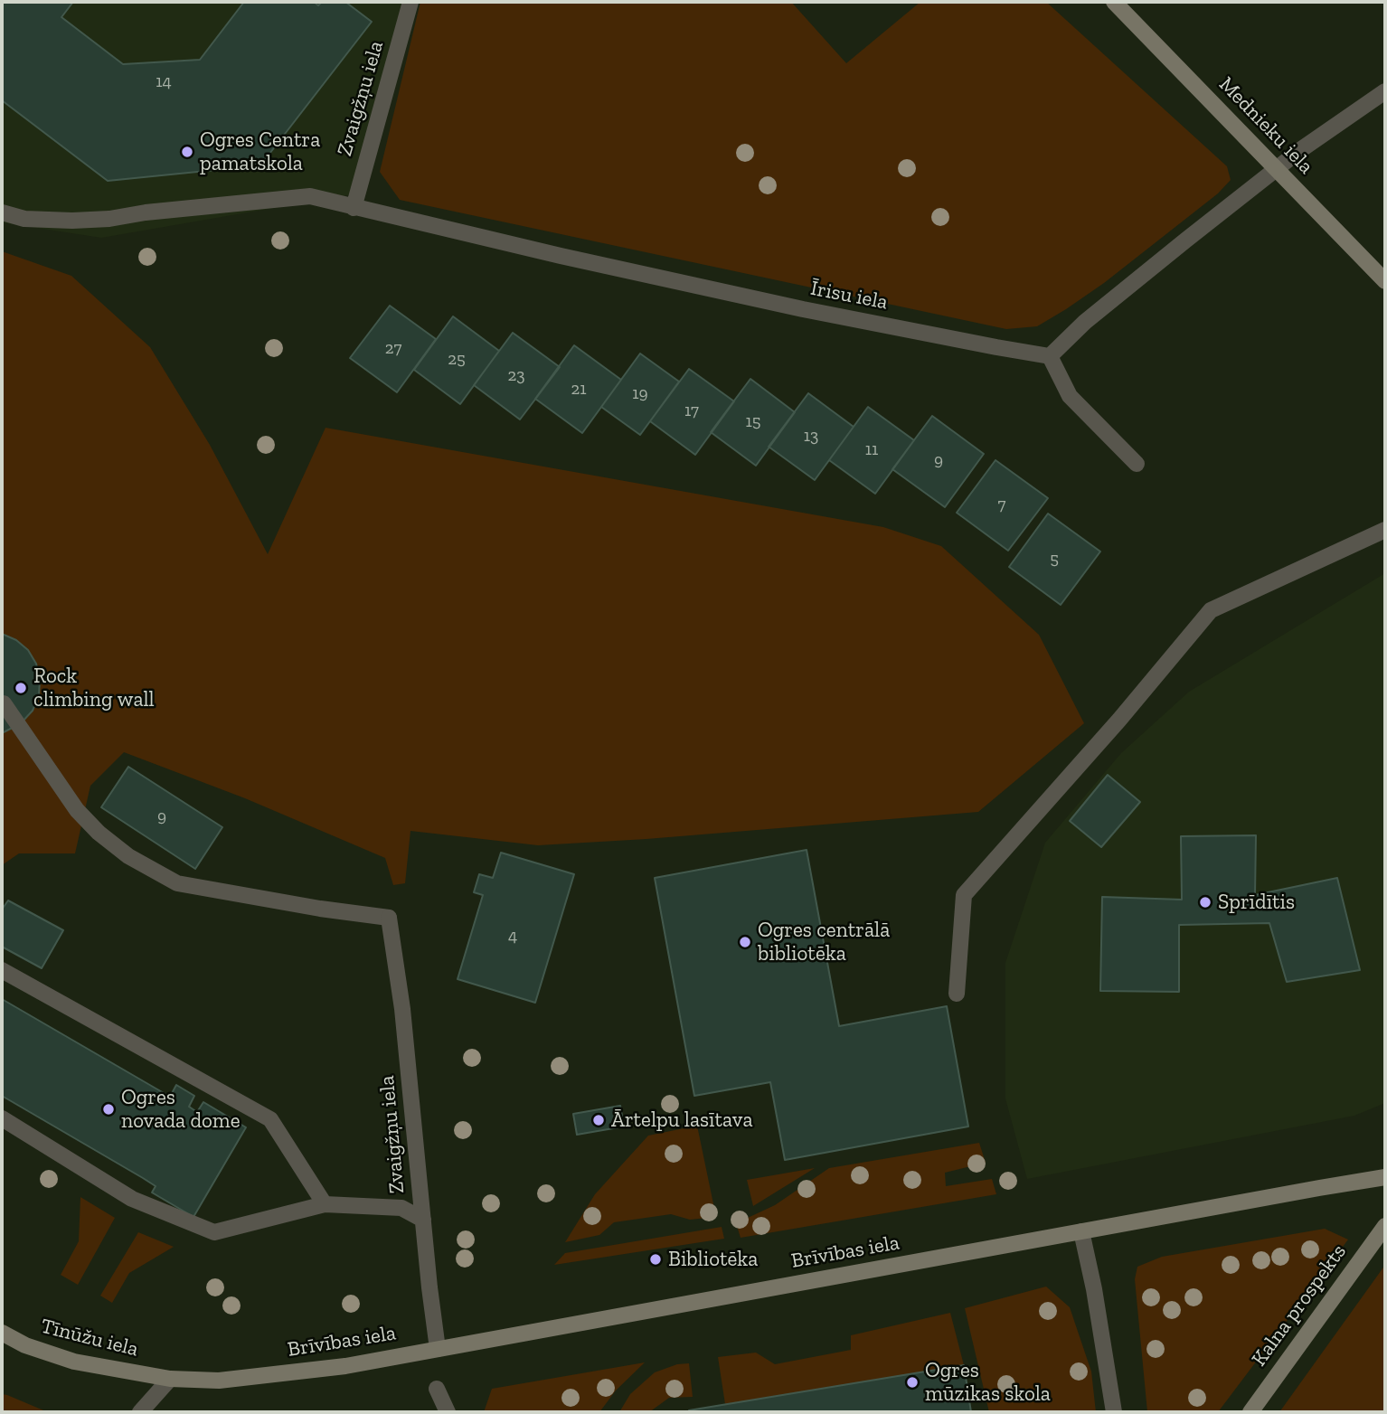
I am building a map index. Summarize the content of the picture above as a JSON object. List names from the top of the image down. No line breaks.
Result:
{"streets":{"main road":["Mednieku iela","Brīvības iela","Kalna prospekts","Tīnūžu iela"],"street":["Zvaigžņu iela","Īrisu iela"]},"crossings":[["Zvaigžņu iela","Īrisu iela"],["Zvaigžņu iela","Brīvības iela"],["Brīvības iela","Tīnūžu iela"]],"places":["Ogres Centra pamatskola","Rock climbing wall","Sprīdītis","Ogres centrālā bibliotēka","Ogres novada dome","Ārtelpu lasītava","Bibliotēka","Ogres mūzikas skola"],"house_numbers":["14","27","25","23","21","19","17","15","13","11","9","7","5","9","4"]}
